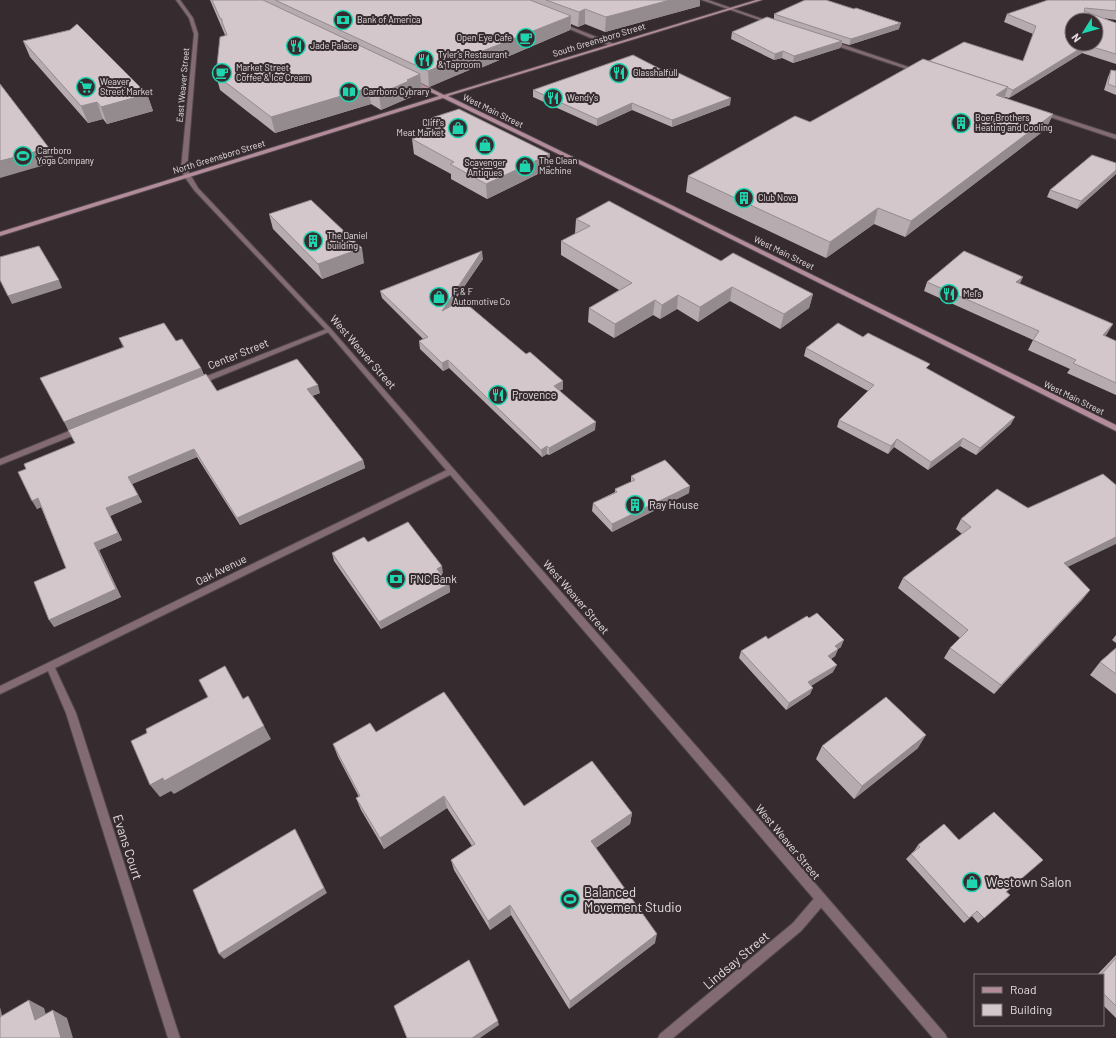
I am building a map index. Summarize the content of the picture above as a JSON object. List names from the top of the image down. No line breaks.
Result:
{"streets":{"main road":["South Greensboro Street","West Main Street","North Greensboro Street"],"street":["East Weaver Street","West Weaver Street","Center Street","Oak Avenue","Evans Court","Lindsay Street"]},"crossings":[["South Greensboro Street","West Main Street"],["South Greensboro Street","North Greensboro Street"],["East Weaver Street","North Greensboro Street"],["East Weaver Street","West Weaver Street"],["West Main Street","North Greensboro Street"],["North Greensboro Street","West Weaver Street"],["West Weaver Street","Center Street"],["West Weaver Street","Oak Avenue"],["West Weaver Street","Lindsay Street"],["Oak Avenue","Evans Court"]],"places":{"bank":["Bank of America","PNC Bank"],"cafe":["Open Eye Cafe","Market Street Coffee & Ice Cream"],"restaurant":["Jade Palace","Tyler’s Restaurant & Taproom","Glasshalfull","Wendy's","Mel's","Provence"],"supermarket":["Weaver Street Market"],"library":["Carrboro Cybrary"],"building":["Boer Brothers Heating and Cooling","Club Nova","The Daniel building","Ray House"],"shop":["Cliff's Meat Market","Scavenger Antiques","The Clean Machine","F & F Automotive Co","Westown Salon"],"sports":["Carrboro Yoga Company","Balanced Movement Studio"]},"legend":["Road","Building"],"north":"bottom left"}
